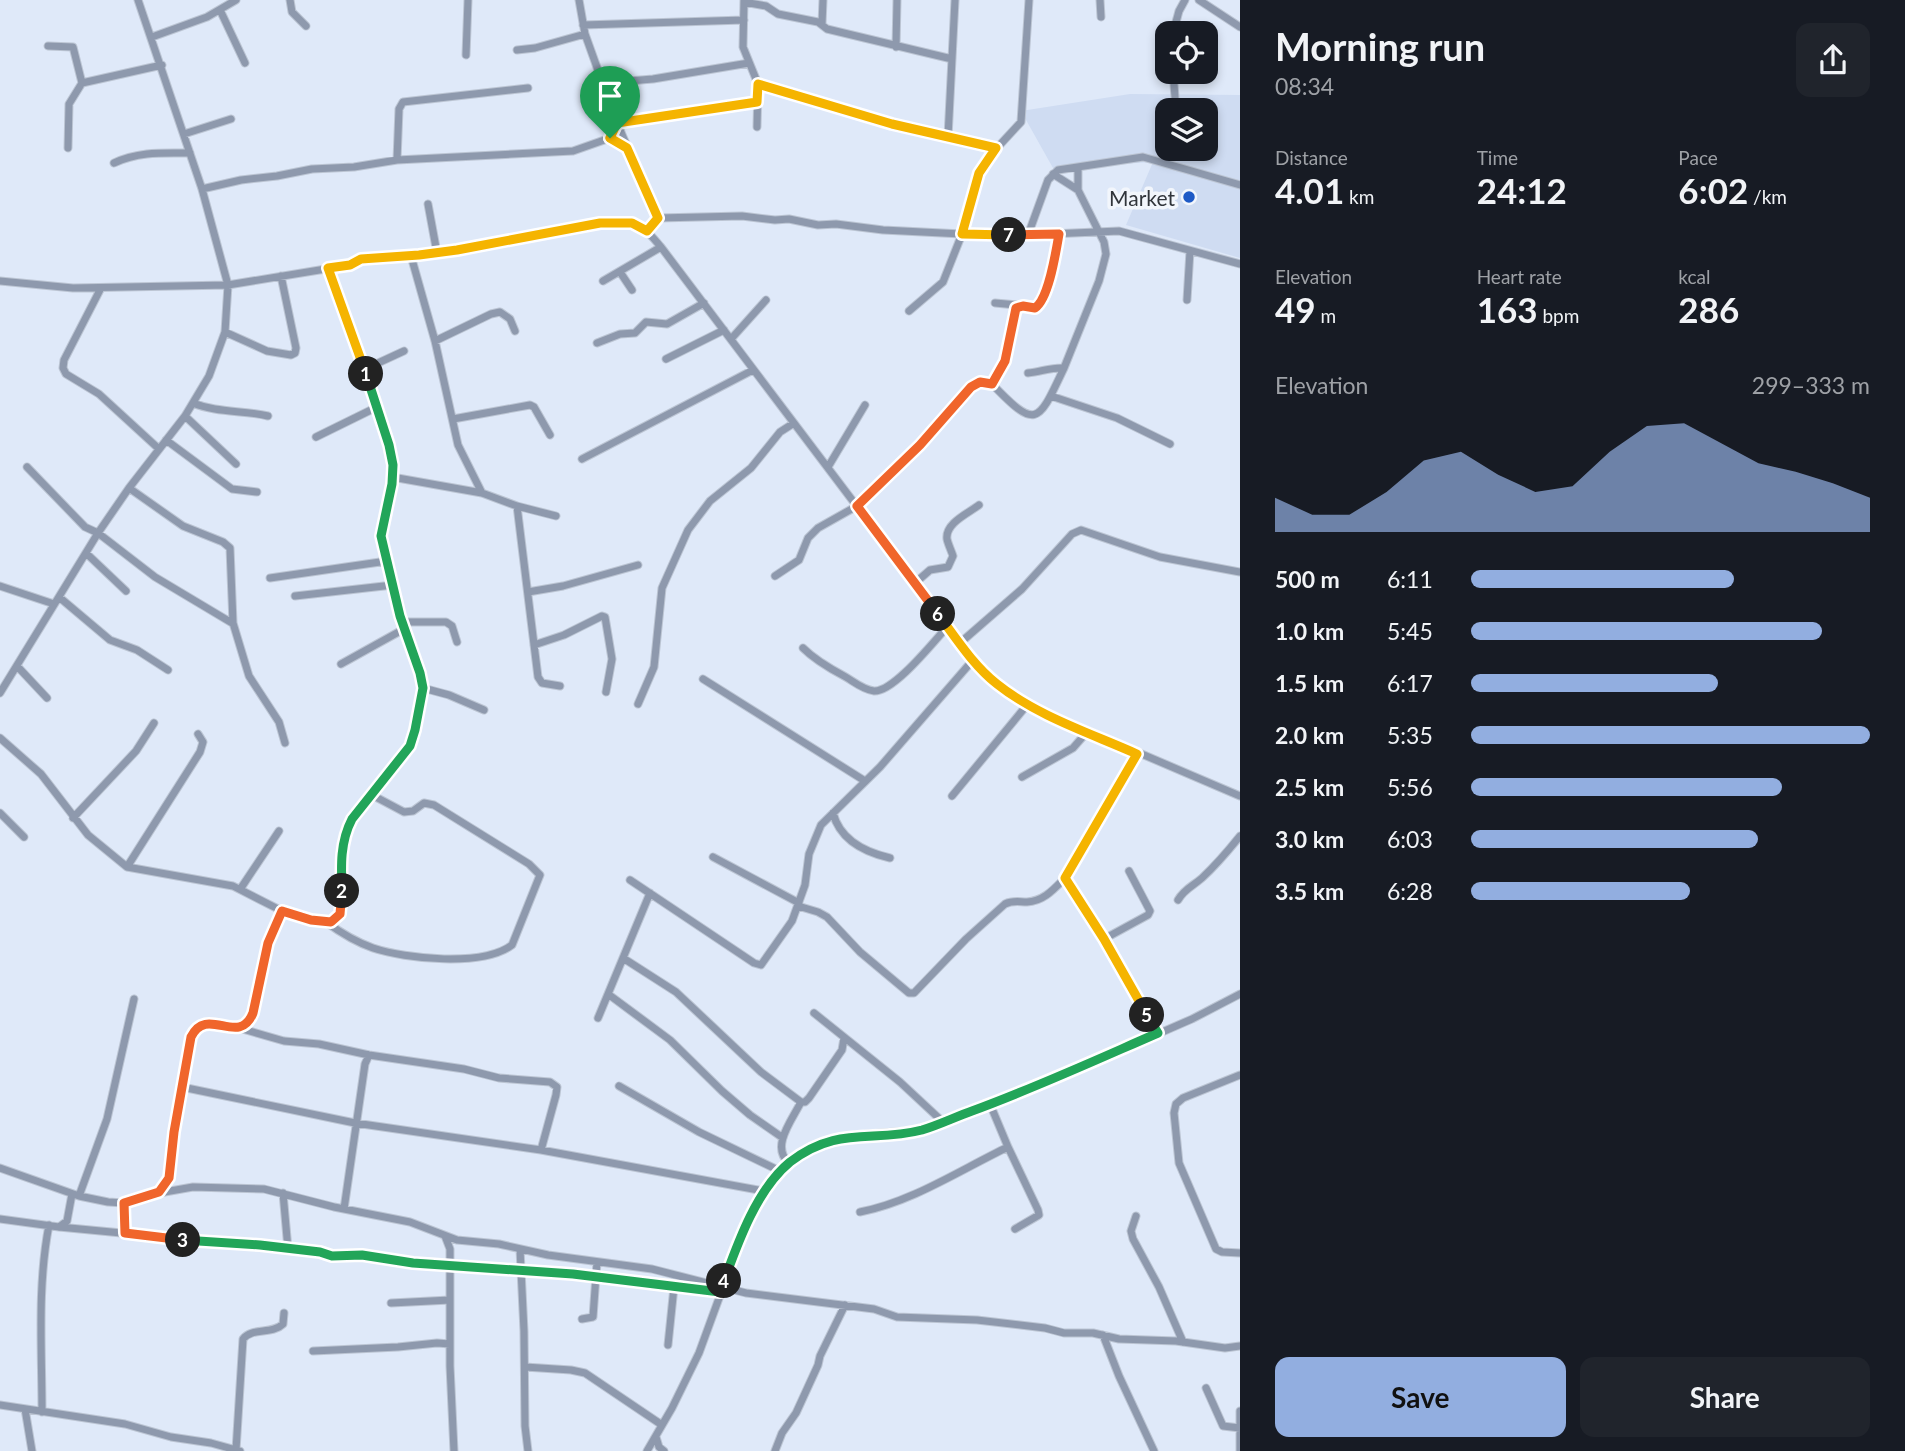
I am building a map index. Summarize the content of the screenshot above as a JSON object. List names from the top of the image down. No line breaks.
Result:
{"places":["Market"],"page":{"heading":["Morning run","08:34"],"stats":[["Distance","4.01 km"],["Time","24:12"],["Pace","6:02 /km"],["Elevation","49 m"],["Heart rate","163 bpm"],["kcal","286"]],"pins":["7","1","6","2","5","3","4"],"chart":["Elevation","299–333 m"],"list":[{"name":"500 m","note":"6:11"},{"name":"1.0 km","note":"5:45"},{"name":"1.5 km","note":"6:17"},{"name":"2.0 km","note":"5:35"},{"name":"2.5 km","note":"5:56"},{"name":"3.0 km","note":"6:03"},{"name":"3.5 km","note":"6:28"}],"buttons":["Save","Share"]}}
